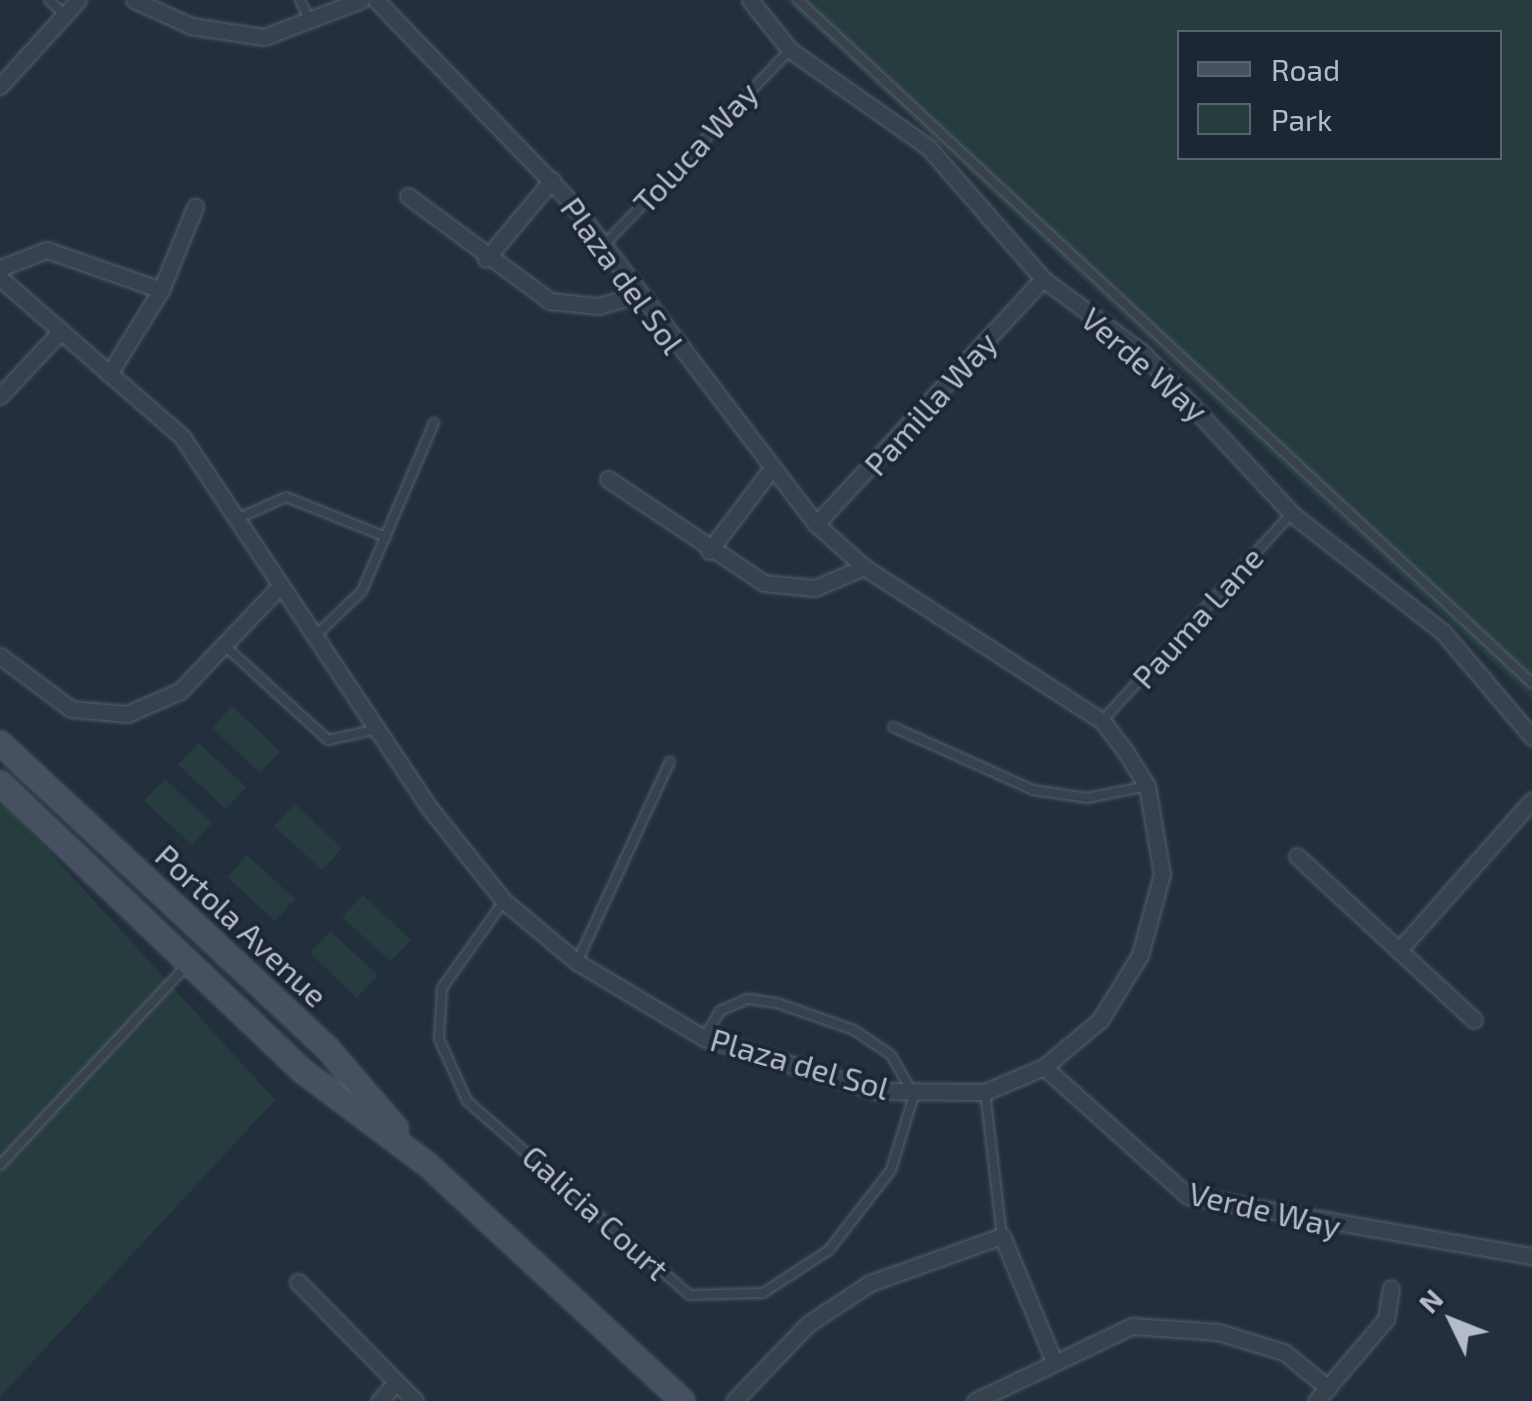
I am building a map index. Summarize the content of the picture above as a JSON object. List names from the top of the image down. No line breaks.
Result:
{"streets":{"main road":["Portola Avenue"],"street":["Plaza del Sol","Verde Way","Pamilla Way"],"lane":["Toluca Way","Pauma Lane","Galicia Court"]},"crossings":[["Toluca Way","Plaza del Sol"],["Toluca Way","Verde Way"],["Plaza del Sol","Verde Way"],["Plaza del Sol","Pamilla Way"],["Plaza del Sol","Pauma Lane"],["Plaza del Sol","Galicia Court"],["Verde Way","Pamilla Way"],["Verde Way","Pauma Lane"]],"legend":["Road","Park"],"north":"top left"}
